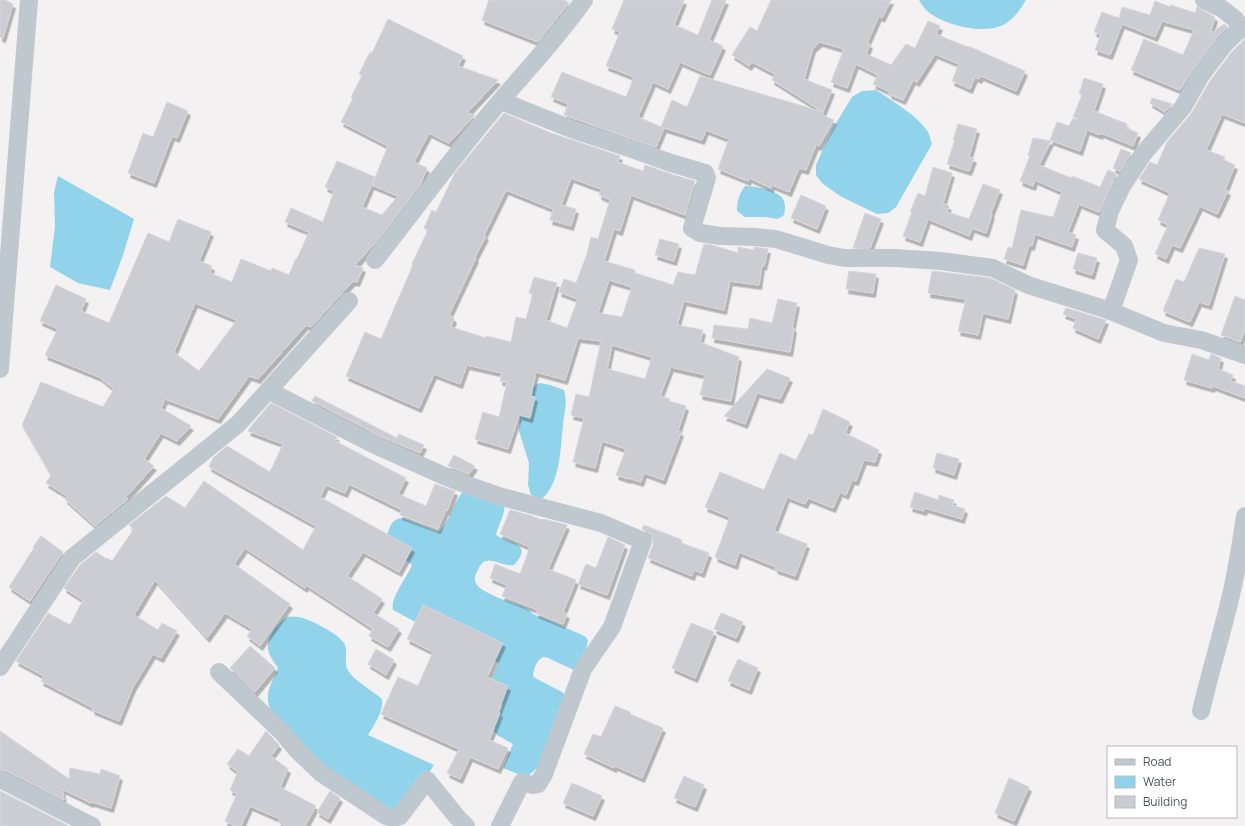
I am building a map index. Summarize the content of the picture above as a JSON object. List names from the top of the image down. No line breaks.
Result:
{"legend":["Road","Water","Building"]}
